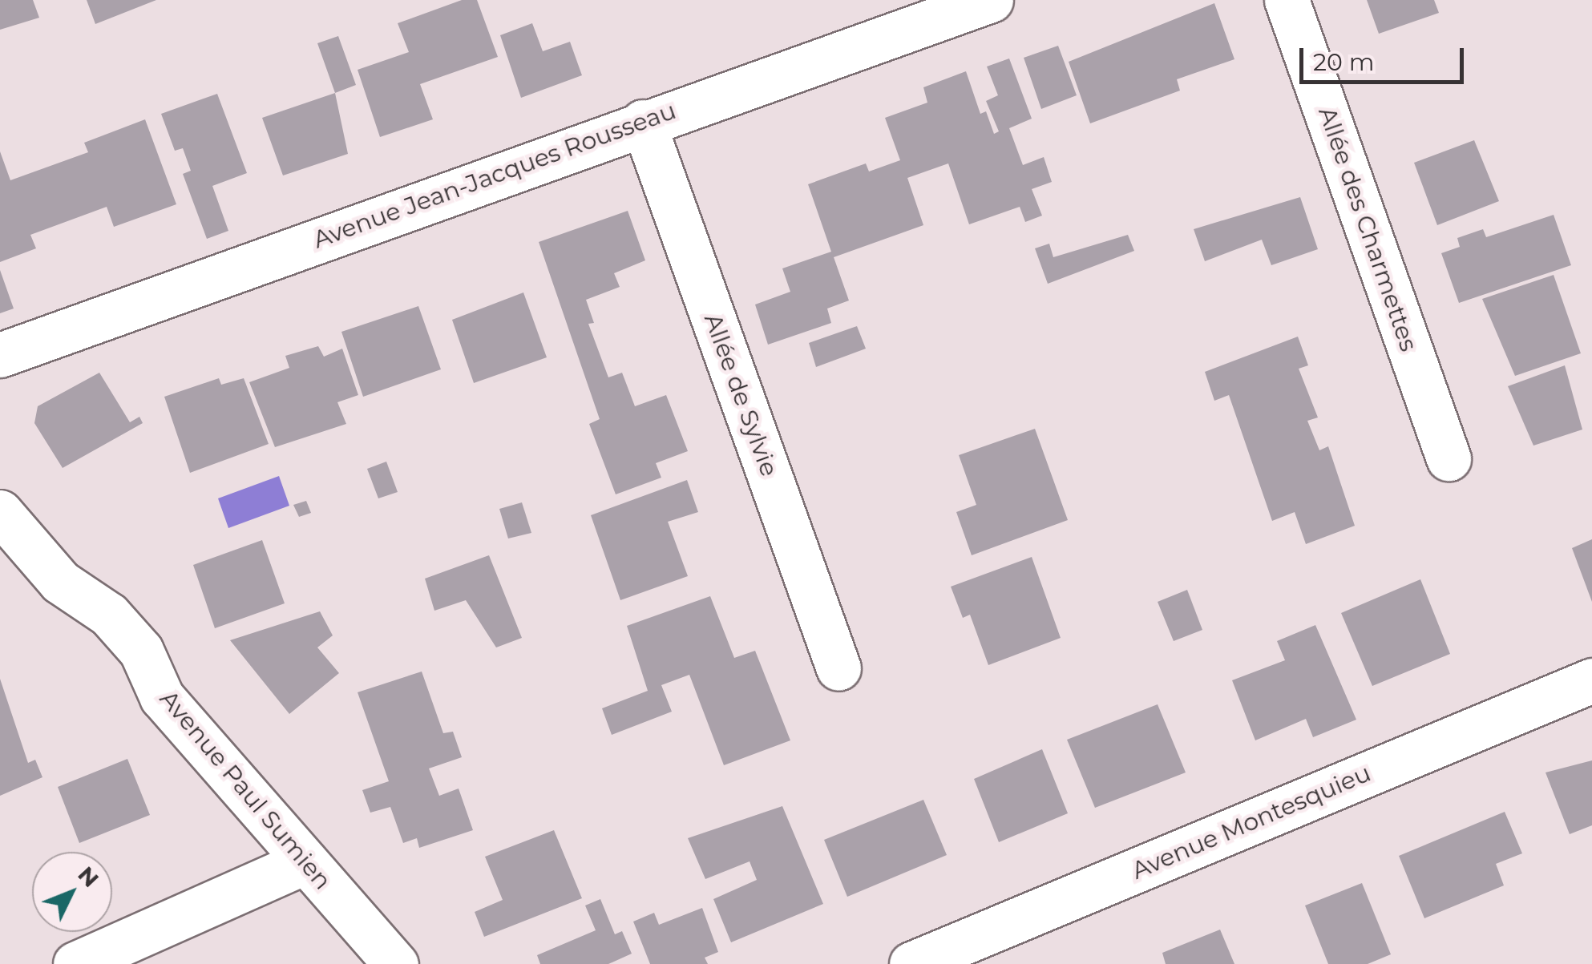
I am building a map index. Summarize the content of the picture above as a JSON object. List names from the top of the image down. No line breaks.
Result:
{"streets":{"street":["Avenue Jean-Jacques Rousseau","Allée des Charmettes","Allée de Sylvie","Avenue Paul Sumien","Avenue Montesquieu"]},"crossings":[["Avenue Jean-Jacques Rousseau","Allée de Sylvie"]],"scale_bar":"20 m","north":"top right"}
